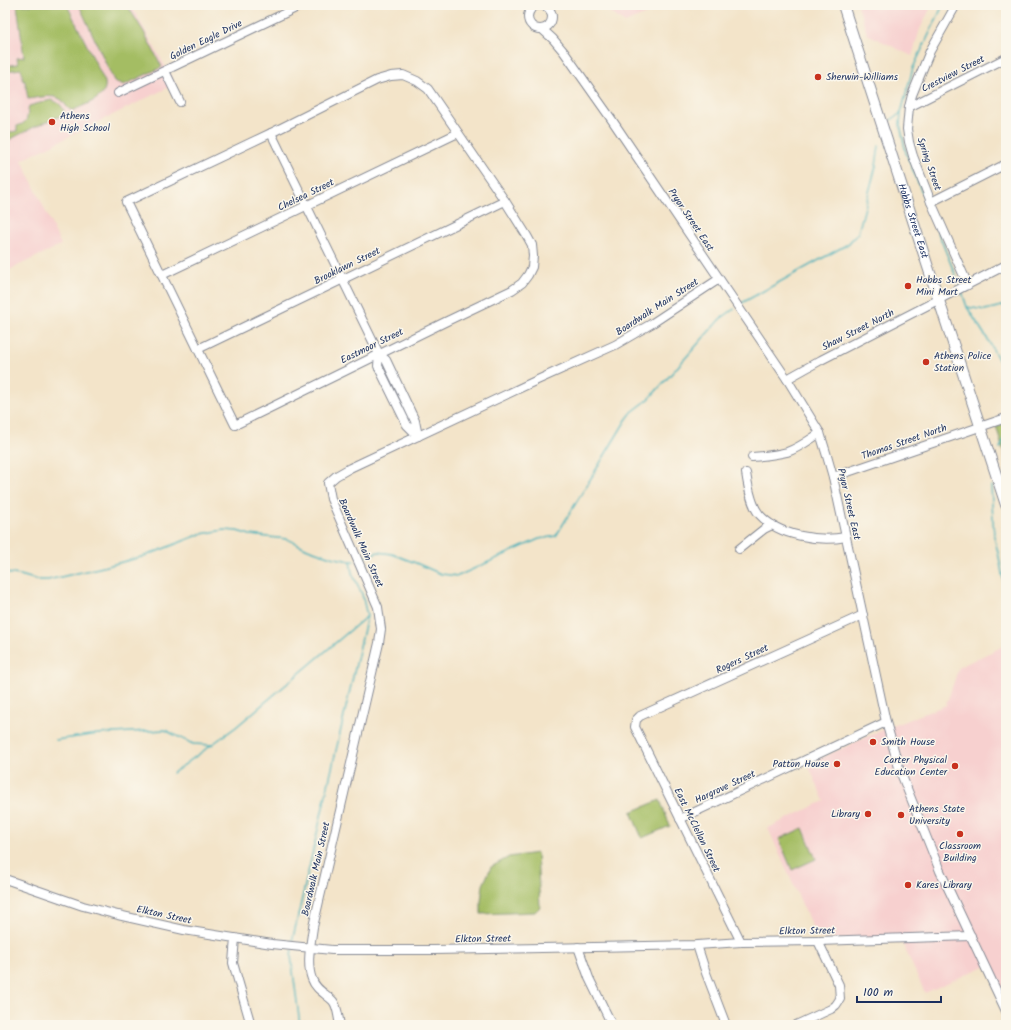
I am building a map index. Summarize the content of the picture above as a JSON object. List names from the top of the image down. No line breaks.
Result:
{"streets":{"main road":["Hobbs Street East"],"street":["Golden Eagle Drive","Crestview Street","Spring Street","Chelsea Street","Pryor Street East","Brooklawn Street","Boardwalk Main Street","Shaw Street North","Eastmoor Street","Thomas Street North","Rogers Street","Hargrove Street","East McClellan Street","Elkton Street"]},"crossings":[["Crestview Street","Spring Street"],["Spring Street","Shaw Street North"],["Chelsea Street","Eastmoor Street"],["Pryor Street East","Boardwalk Main Street"],["Pryor Street East","Shaw Street North"],["Pryor Street East","Thomas Street North"],["Pryor Street East","Rogers Street"],["Pryor Street East","Hargrove Street"],["Pryor Street East","Elkton Street"],["Hobbs Street East","Shaw Street North"],["Hobbs Street East","Thomas Street North"],["Brooklawn Street","Eastmoor Street"],["Boardwalk Main Street","Elkton Street"],["Rogers Street","East McClellan Street"],["Hargrove Street","East McClellan Street"],["East McClellan Street","Elkton Street"]],"places":["Sherwin-Williams","Athens High School","Hobbs Street Mini Mart","Athens Police Station","Smith House","Patton House","Carter Physical Education Center","Library","Athens State University","Classroom Building","Kares Library"],"scale_bar":"100 m"}
